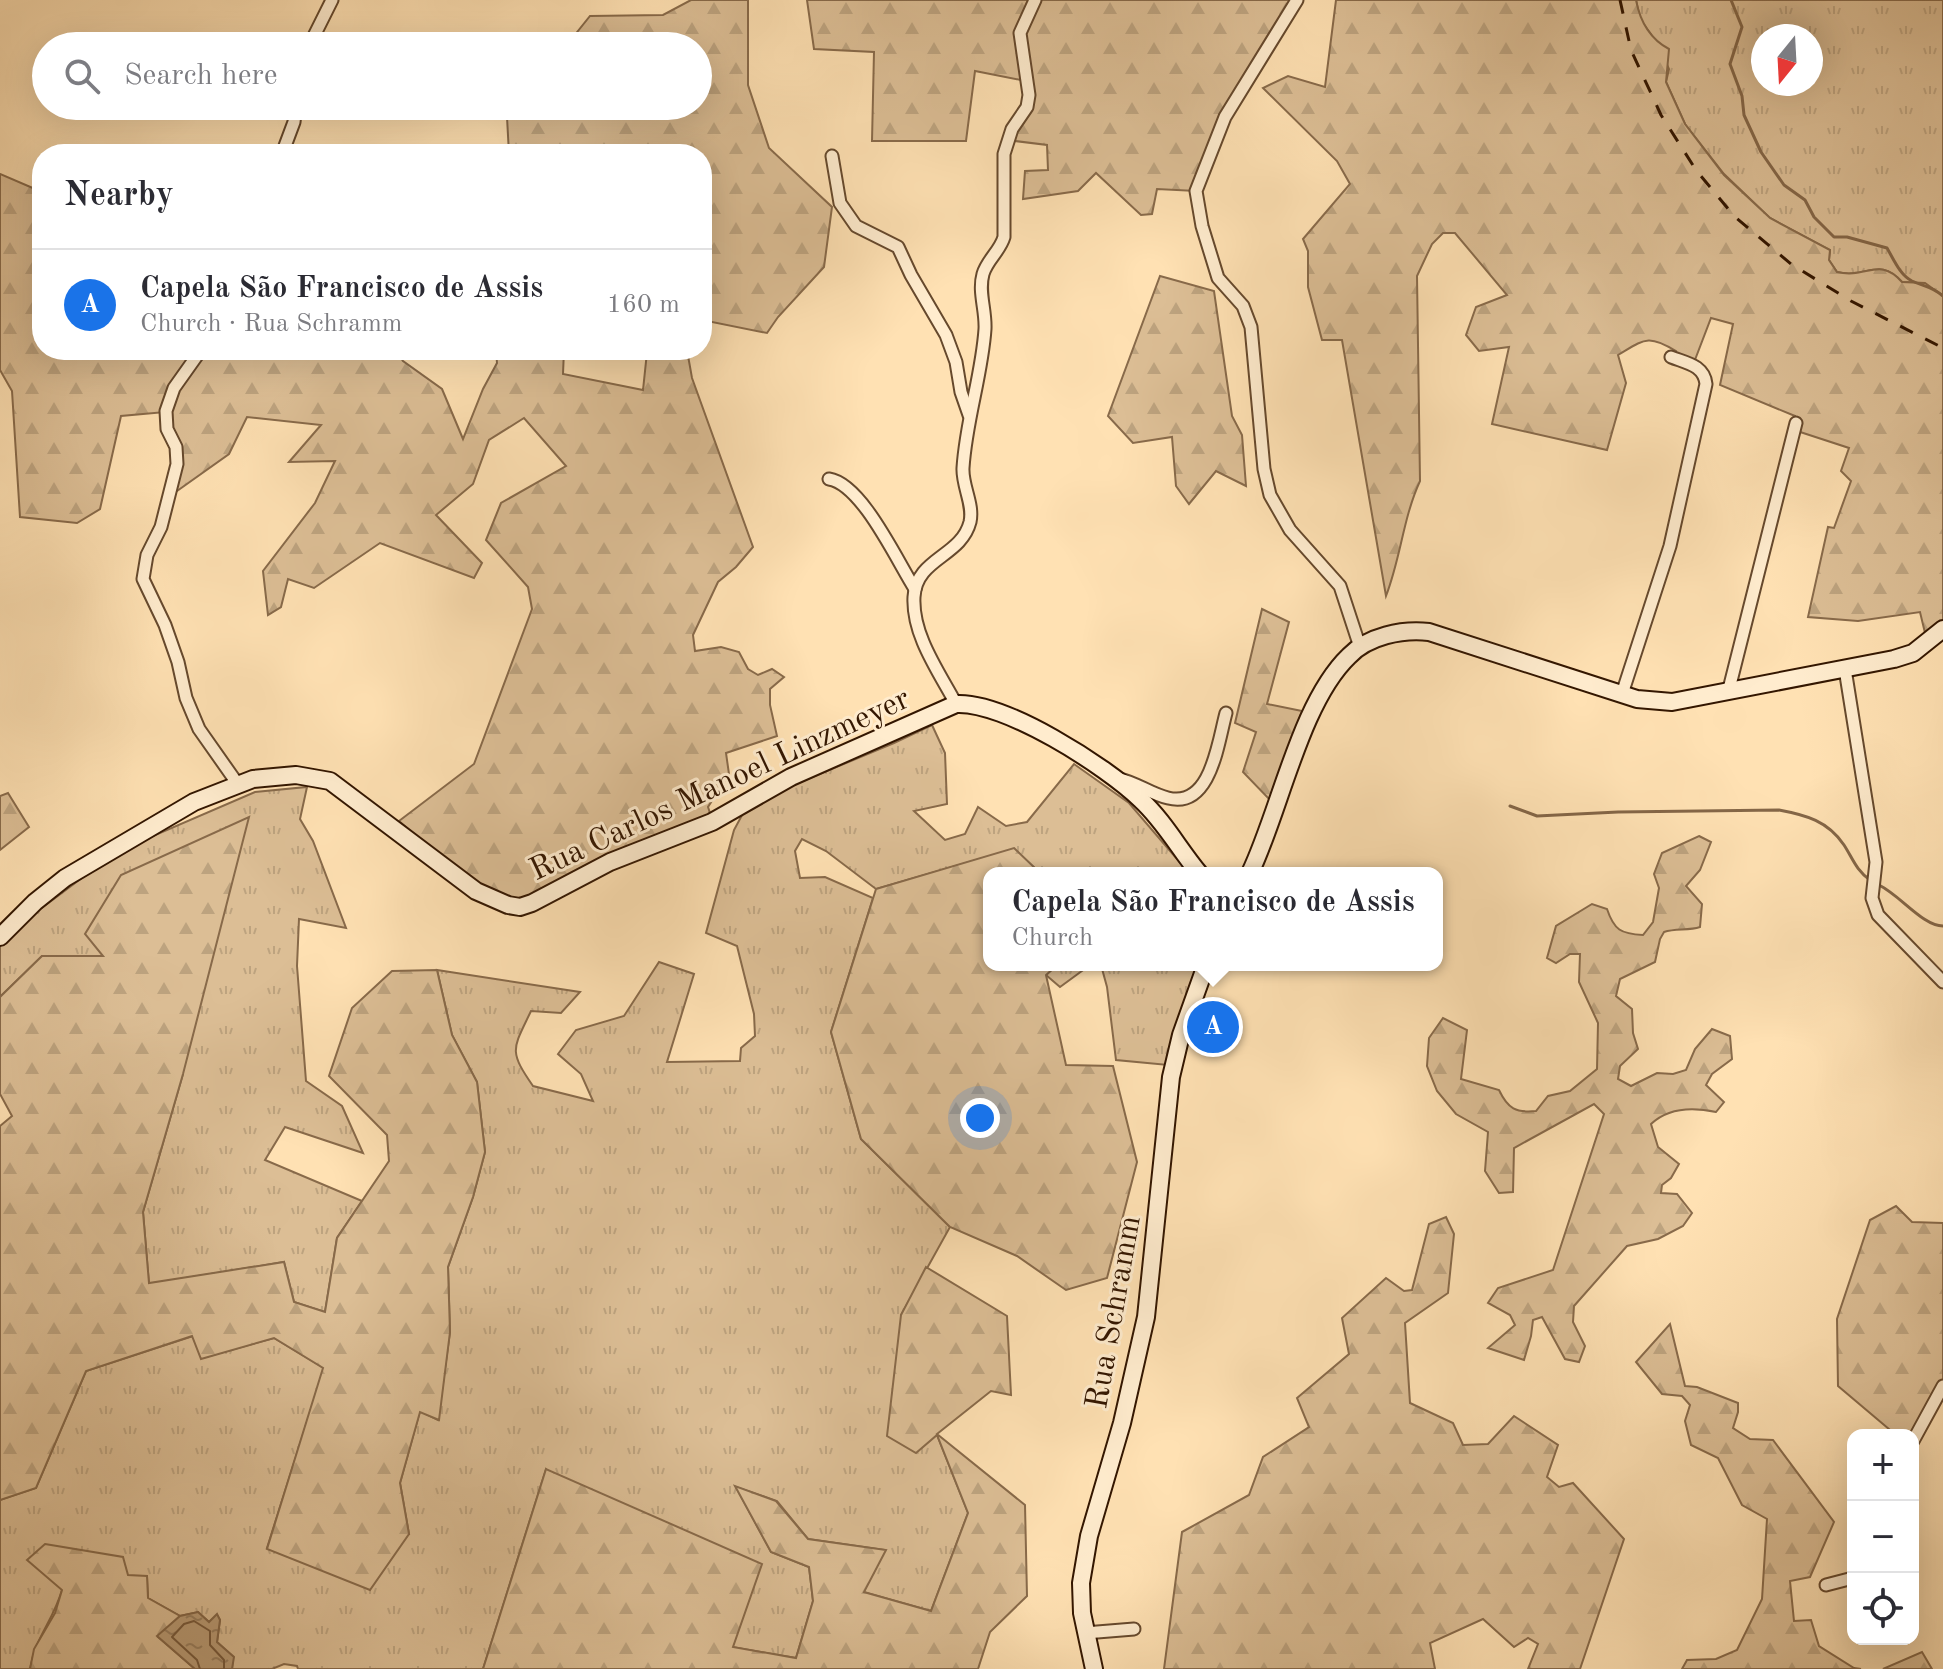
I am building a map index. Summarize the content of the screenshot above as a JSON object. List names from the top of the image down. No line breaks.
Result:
{"streets":{"street":["Rua Carlos Manoel Linzmeyer","Rua Schramm"]},"north":"bottom","page":{"search":"Search here","heading":"Nearby","list":[{"mark":"A","name":"Capela São Francisco de Assis","note":"Church · Rua Schramm","value":"160 m"}],"popup":["Capela São Francisco de Assis","Church"],"pins":"A","map_buttons":["+","−"]}}
